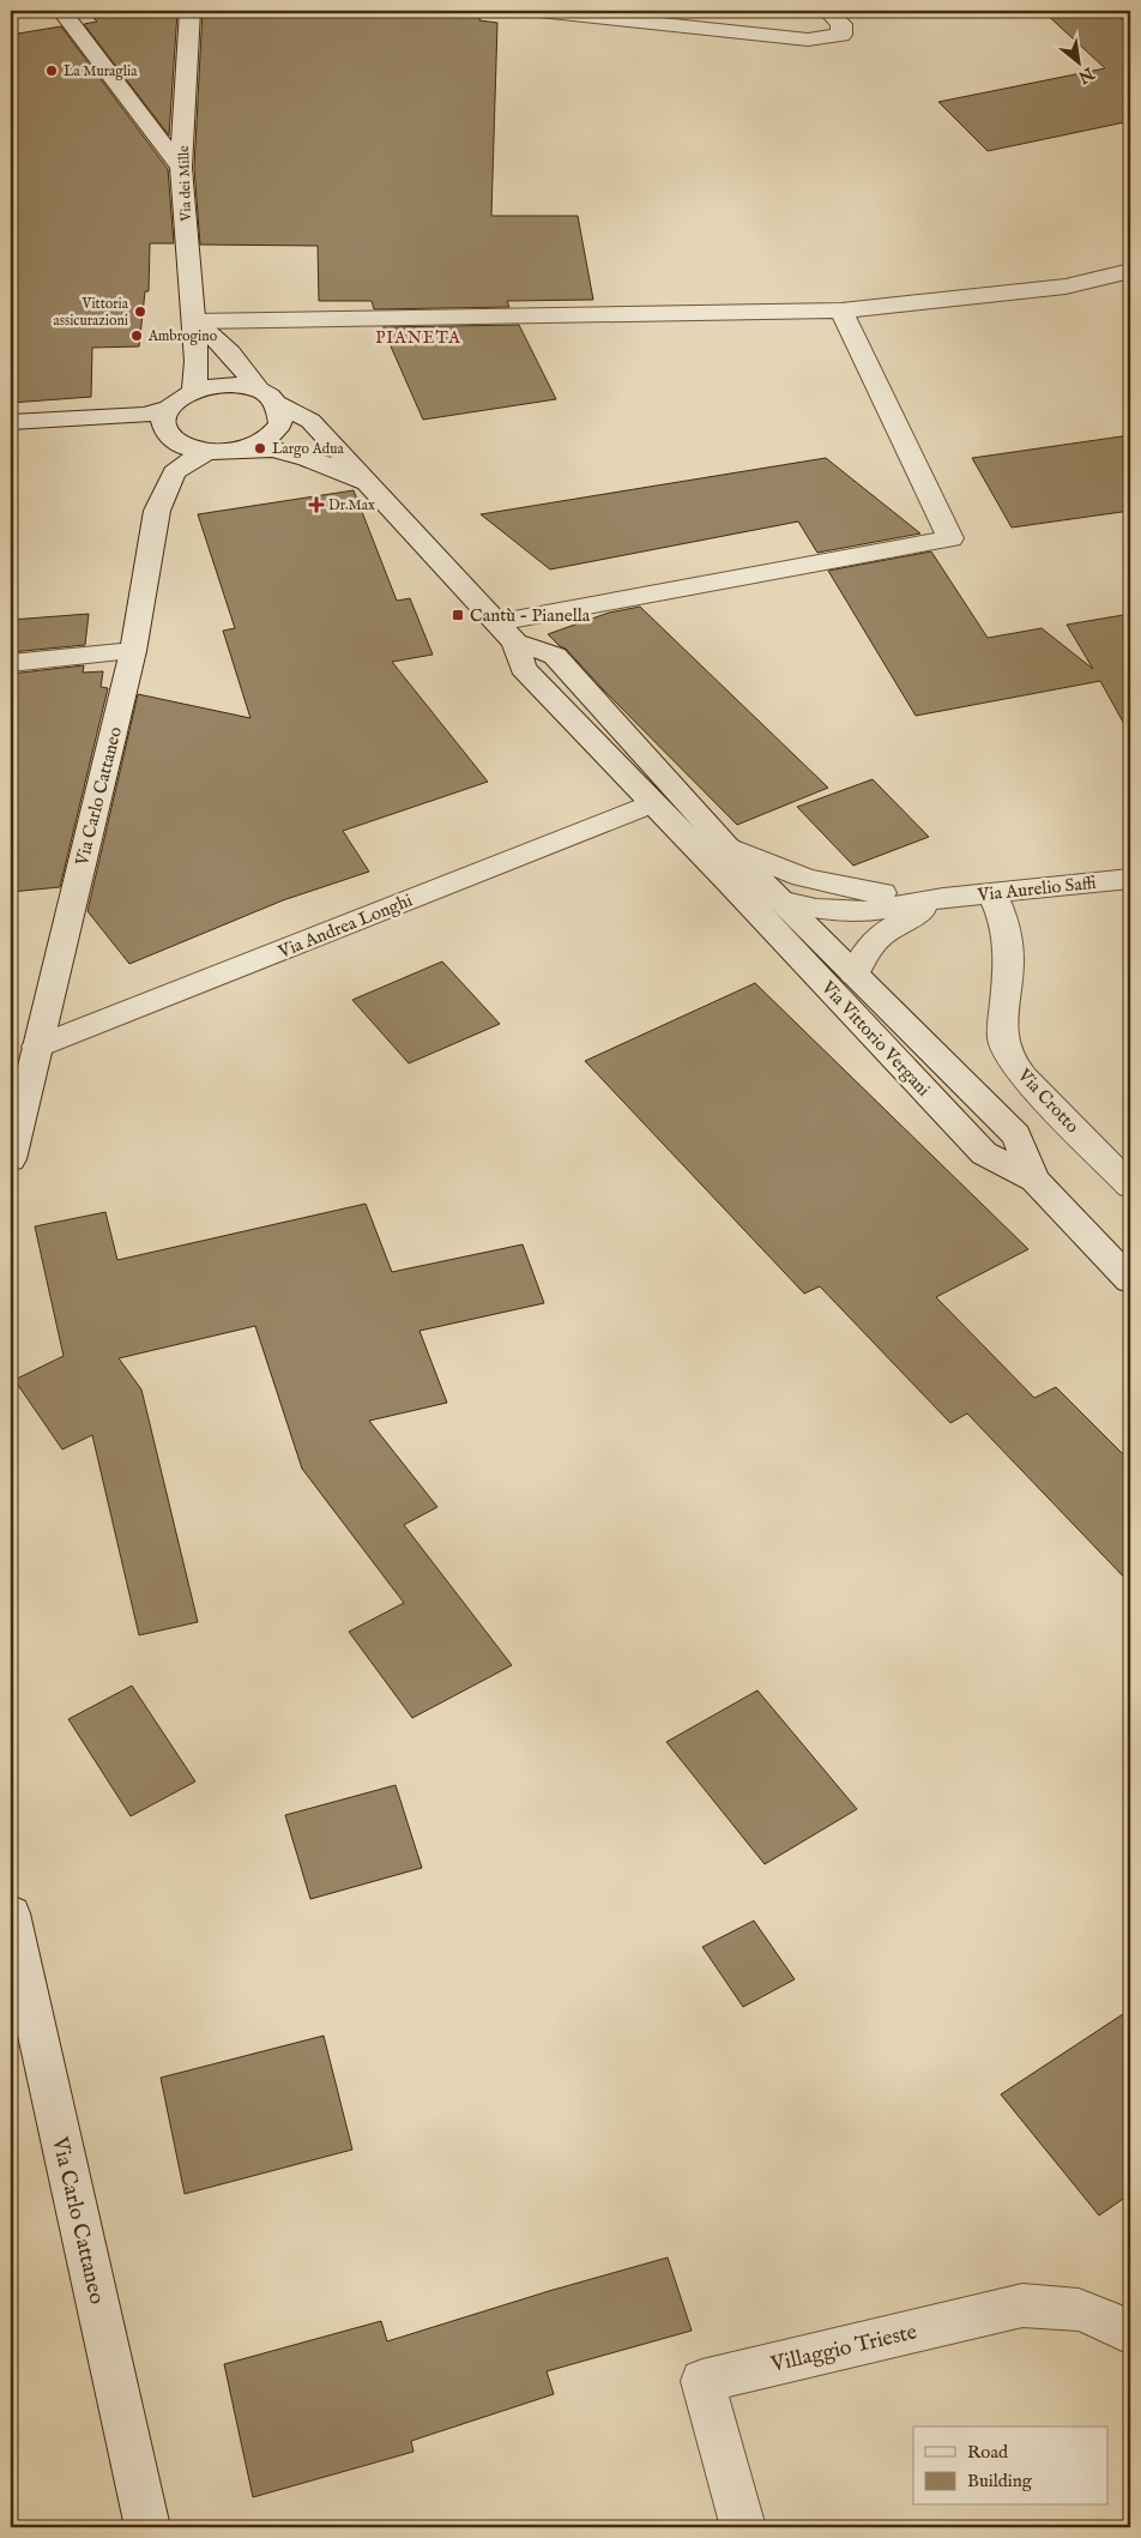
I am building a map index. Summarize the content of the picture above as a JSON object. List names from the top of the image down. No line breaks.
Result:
{"streets":{"street":["Via dei Mille","Via Carlo Cattaneo","Via Aurelio Saffi","Via Andrea Longhi","Via Vittorio Vergani","Via Crotto","Villaggio Trieste"]},"crossings":[["Via dei Mille","Via Carlo Cattaneo"],["Via dei Mille","Via Vittorio Vergani"],["Via Carlo Cattaneo","Via Andrea Longhi"],["Via Carlo Cattaneo","Via Vittorio Vergani"],["Via Aurelio Saffi","Via Vittorio Vergani"],["Via Aurelio Saffi","Via Crotto"],["Via Andrea Longhi","Via Vittorio Vergani"]],"districts":["PIANETA"],"places":{"other":["La Muraglia","Vittoria assicurazioni","Ambrogino","Largo Adua"],"health":["Dr.Max"],"transit":["Cantù - Pianella"]},"legend":["Road","Building"],"north":"bottom right"}
